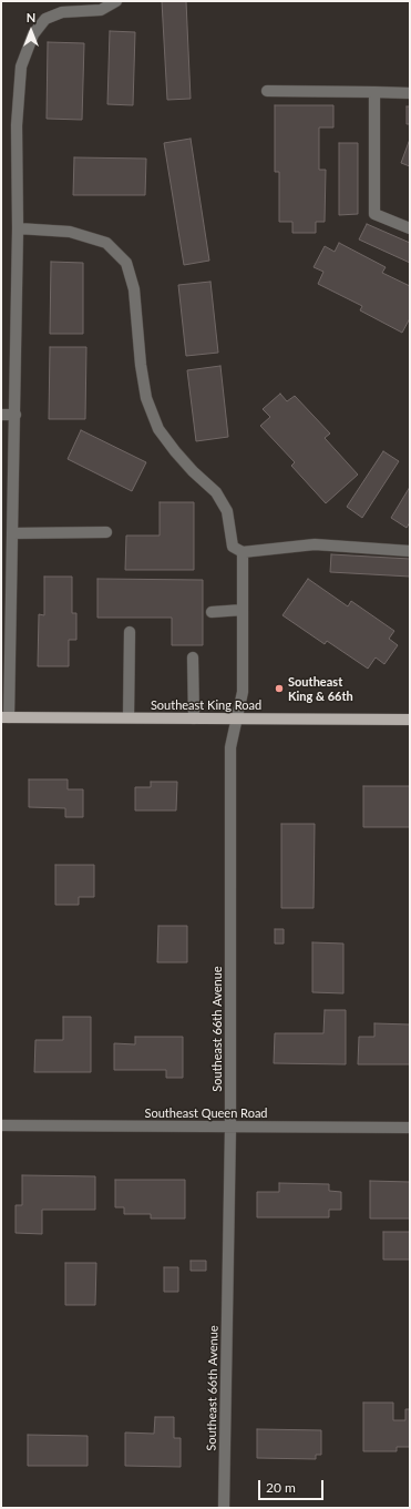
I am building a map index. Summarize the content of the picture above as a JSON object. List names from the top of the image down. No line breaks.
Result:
{"streets":{"main road":["Southeast King Road"],"street":["Southeast 66th Avenue","Southeast Queen Road"]},"crossings":[["Southeast King Road","Southeast 66th Avenue"],["Southeast 66th Avenue","Southeast Queen Road"]],"places":["Southeast King & 66th"],"scale_bar":"20 m","north":"top"}
